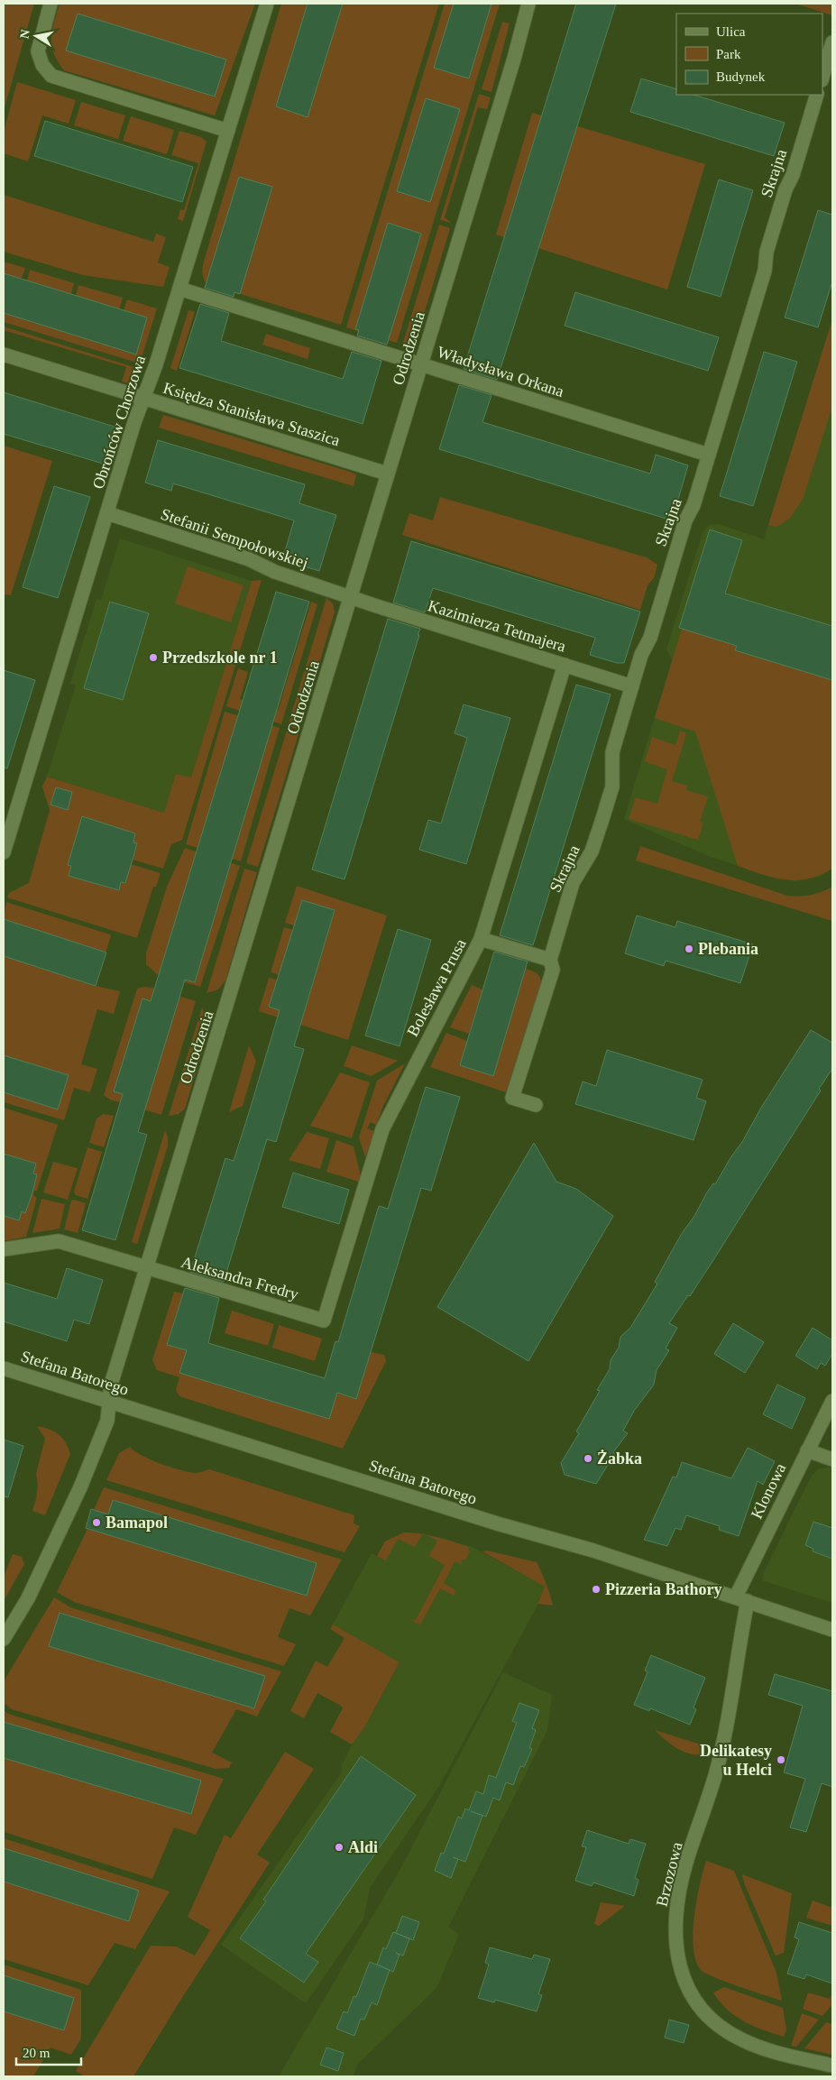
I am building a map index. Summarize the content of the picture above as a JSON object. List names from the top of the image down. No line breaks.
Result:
{"streets":{"street":["Skrajna","Odrodzenia","Władysława Orkana","Księdza Stanisława Staszica","Obrońców Chorzowa","Stefanii Sempołowskiej","Kazimierza Tetmajera","Bolesława Prusa","Aleksandra Fredry","Stefana Batorego","Klonowa","Brzozowa"]},"crossings":[["Skrajna","Władysława Orkana"],["Skrajna","Kazimierza Tetmajera"],["Odrodzenia","Władysława Orkana"],["Odrodzenia","Księdza Stanisława Staszica"],["Odrodzenia","Stefanii Sempołowskiej"],["Odrodzenia","Kazimierza Tetmajera"],["Odrodzenia","Aleksandra Fredry"],["Odrodzenia","Stefana Batorego"],["Władysława Orkana","Obrońców Chorzowa"],["Księdza Stanisława Staszica","Obrońców Chorzowa"],["Obrońców Chorzowa","Stefanii Sempołowskiej"],["Stefanii Sempołowskiej","Kazimierza Tetmajera"],["Kazimierza Tetmajera","Bolesława Prusa"],["Bolesława Prusa","Aleksandra Fredry"],["Stefana Batorego","Klonowa"],["Stefana Batorego","Brzozowa"],["Klonowa","Brzozowa"]],"places":["Przedszkole nr 1","Plebania","Żabka","Bamapol","Pizzeria Bathory","Delikatesy u Helci","Aldi"],"legend":["Ulica","Park","Budynek"],"scale_bar":"20 m","north":"left"}
